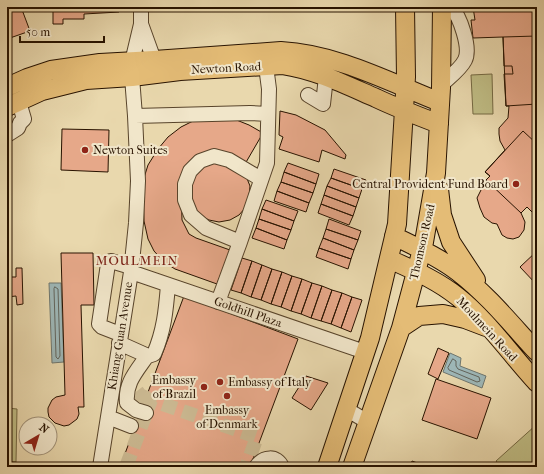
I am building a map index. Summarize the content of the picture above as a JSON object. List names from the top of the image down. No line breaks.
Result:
{"streets":{"main road":["Newton Road","Thomson Road","Moulmein Road"],"street":["Goldhill Plaza","Khiang Guan Avenue"]},"crossings":[["Newton Road","Thomson Road"],["Newton Road","Khiang Guan Avenue"],["Thomson Road","Moulmein Road"],["Goldhill Plaza","Khiang Guan Avenue"]],"districts":["MOULMEIN"],"places":["Newton Suites","Central Provident Fund Board","Embassy of Italy","Embassy of Brazil","Embassy of Denmark"],"scale_bar":"50 m","north":"top right"}
